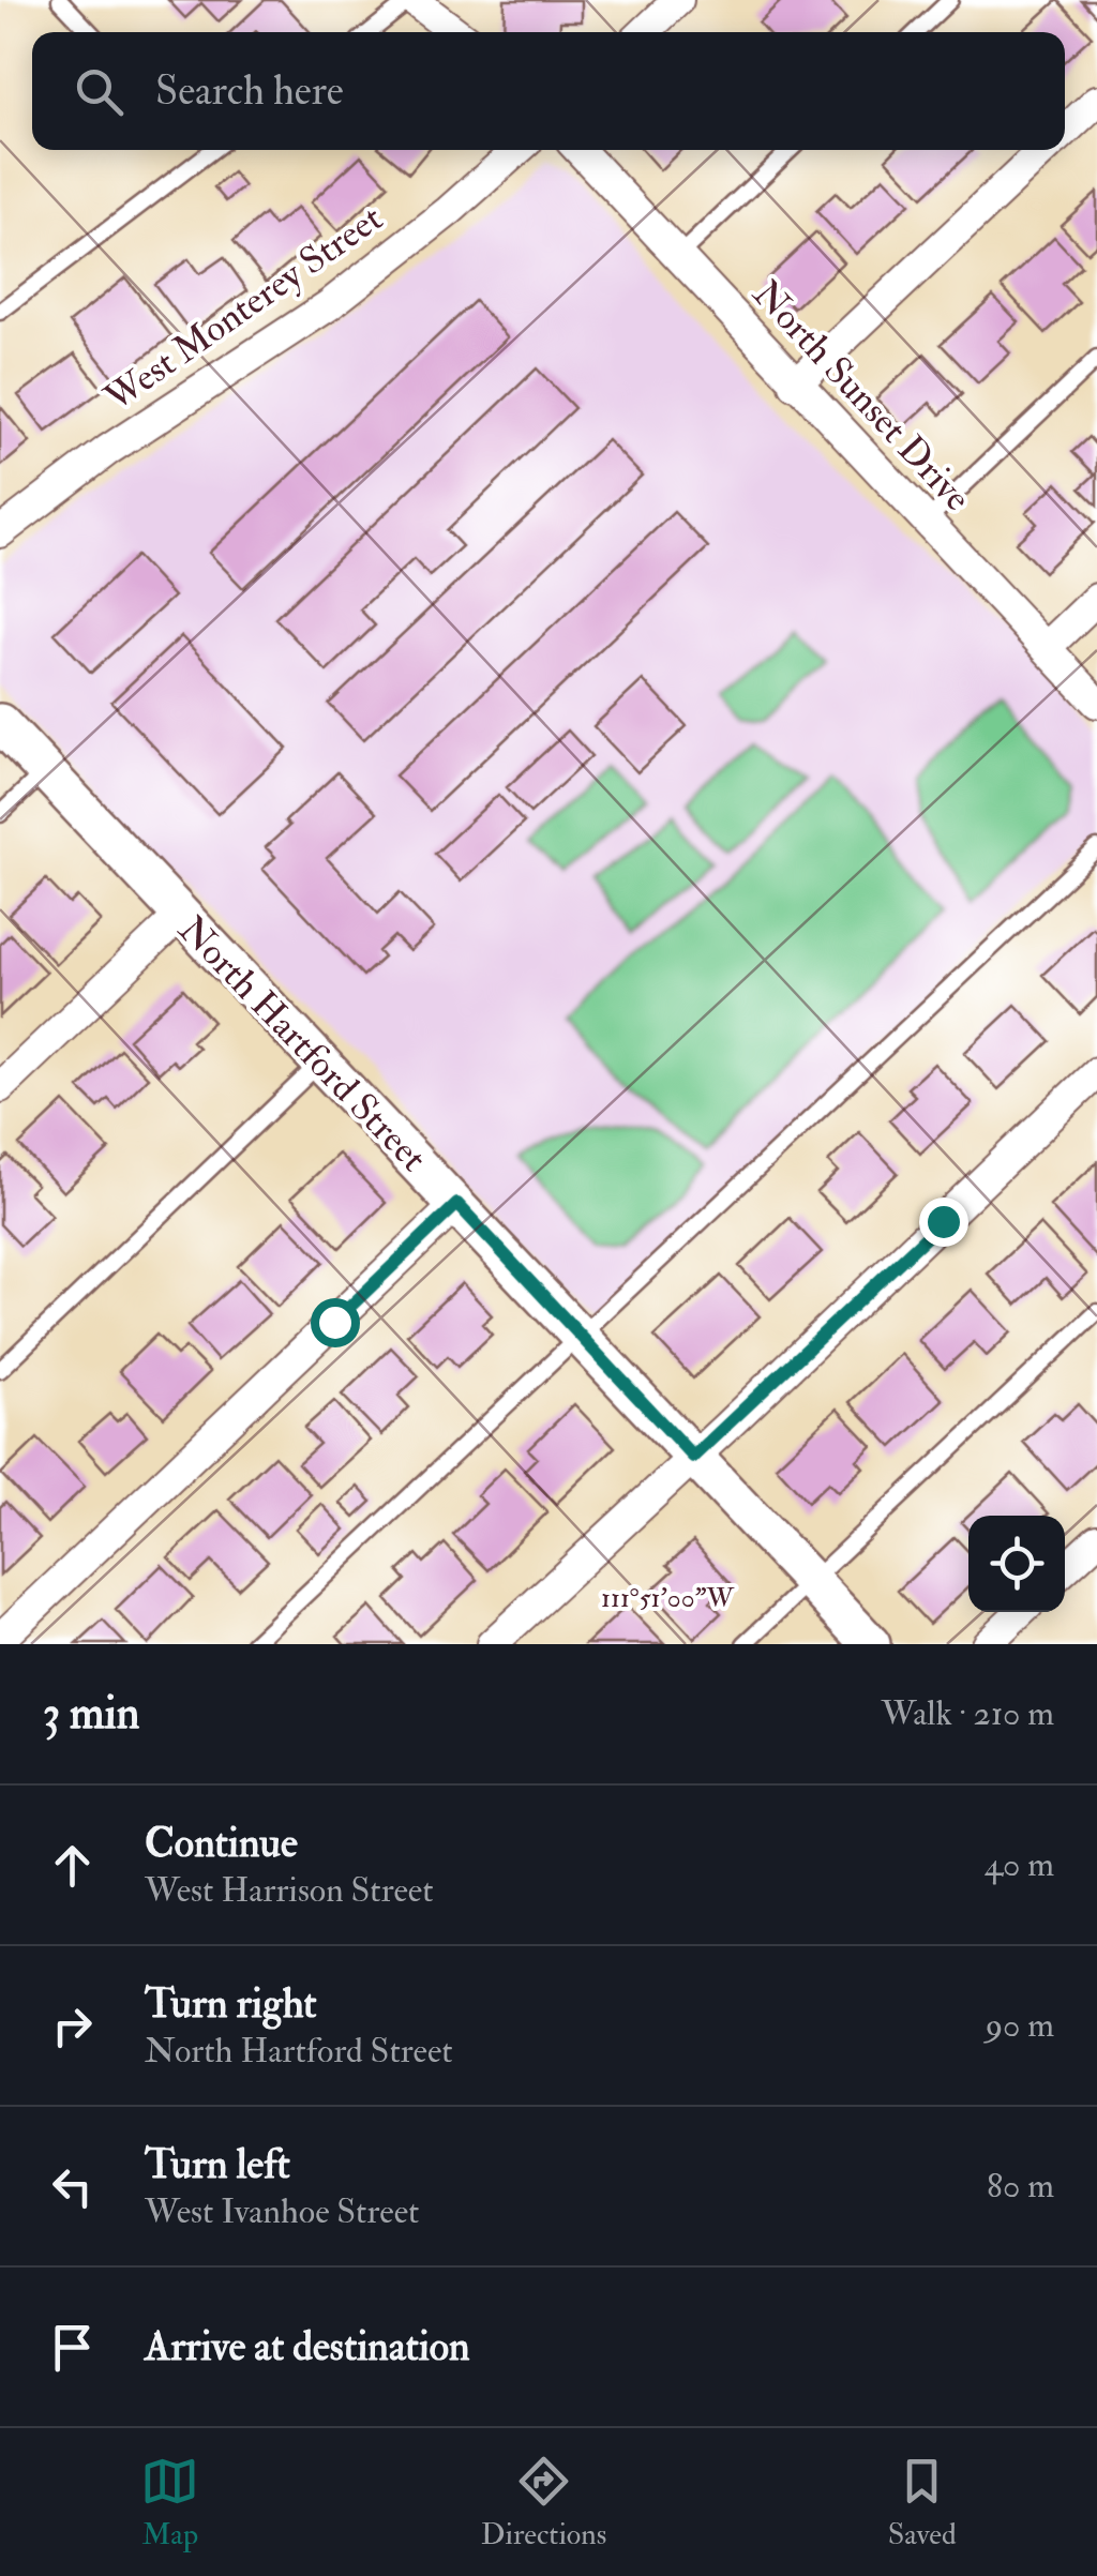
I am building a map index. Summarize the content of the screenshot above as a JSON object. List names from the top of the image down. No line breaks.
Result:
{"streets":{"street":["West Monterey Street","North Sunset Drive","North Hartford Street"]},"page":{"search":"Search here","heading":["3 min","Walk · 210 m"],"list":[["Continue","West Harrison Street","40 m"],["Turn right","North Hartford Street","90 m"],["Turn left","West Ivanhoe Street","80 m"],"Arrive at destination"],"nav":["Map","Directions","Saved"]},"coordinates":["111°51'00\"W"]}
